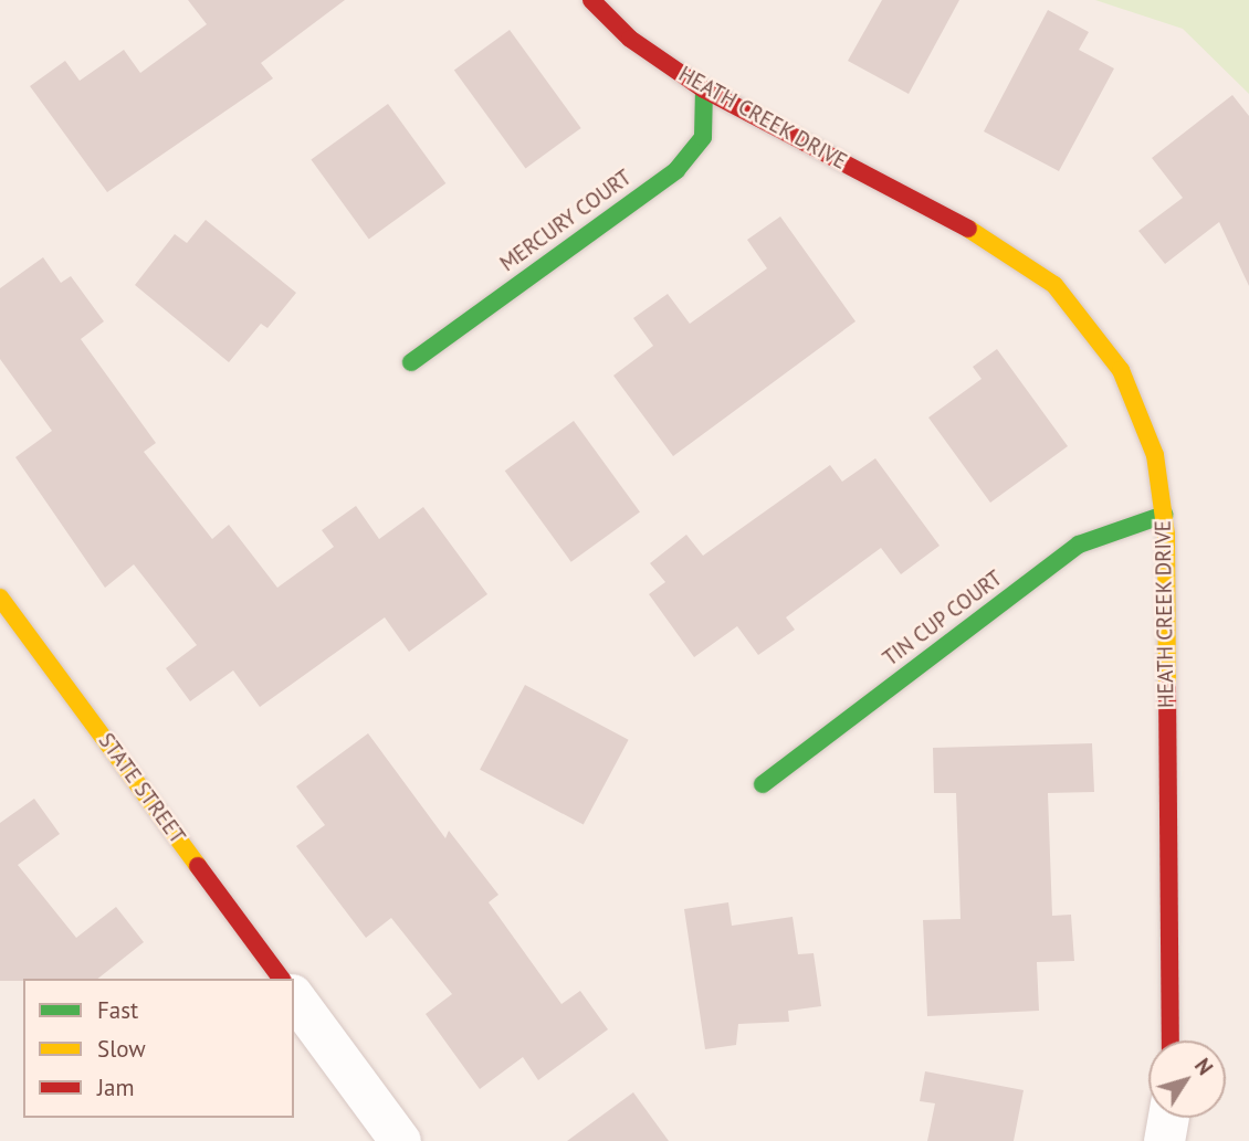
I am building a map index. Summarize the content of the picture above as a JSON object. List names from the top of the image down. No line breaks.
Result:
{"streets":{"street":["HEATH CREEK DRIVE","MERCURY COURT","TIN CUP COURT","STATE STREET"]},"crossings":[["HEATH CREEK DRIVE","MERCURY COURT"],["HEATH CREEK DRIVE","TIN CUP COURT"]],"legend":["Fast","Slow","Jam"],"north":"top right"}
